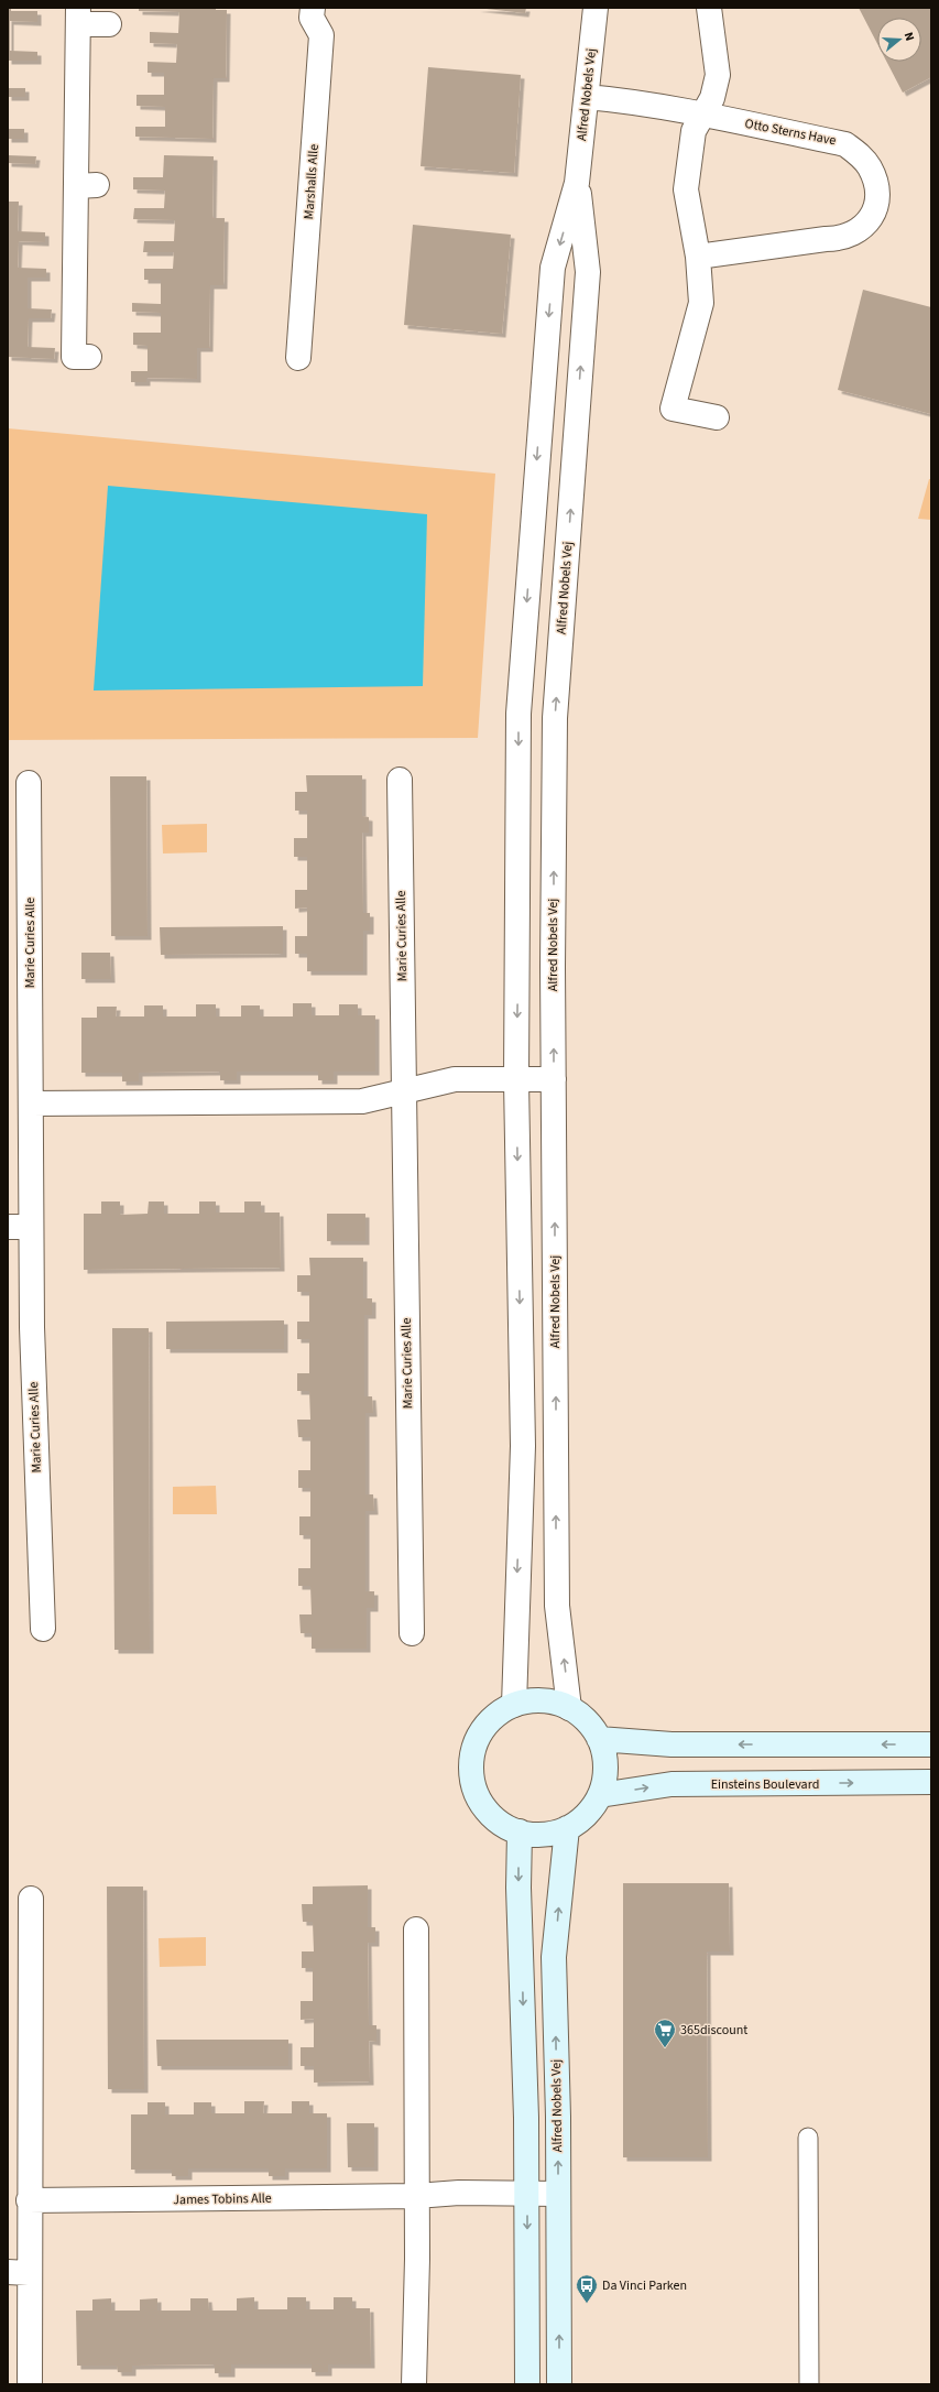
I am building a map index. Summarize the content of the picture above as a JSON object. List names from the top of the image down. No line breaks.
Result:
{"streets":{"street":["Alfred Nobels Vej","Otto Sterns Have","Marshalls Alle","Marie Curies Alle","Einsteins Boulevard","James Tobins Alle"]},"crossings":[["Alfred Nobels Vej","Otto Sterns Have"],["Alfred Nobels Vej","Einsteins Boulevard"],["Alfred Nobels Vej","James Tobins Alle"]],"places":{"supermarket":["365discount"],"bus stop":["Da Vinci Parken"]},"north":"right"}
